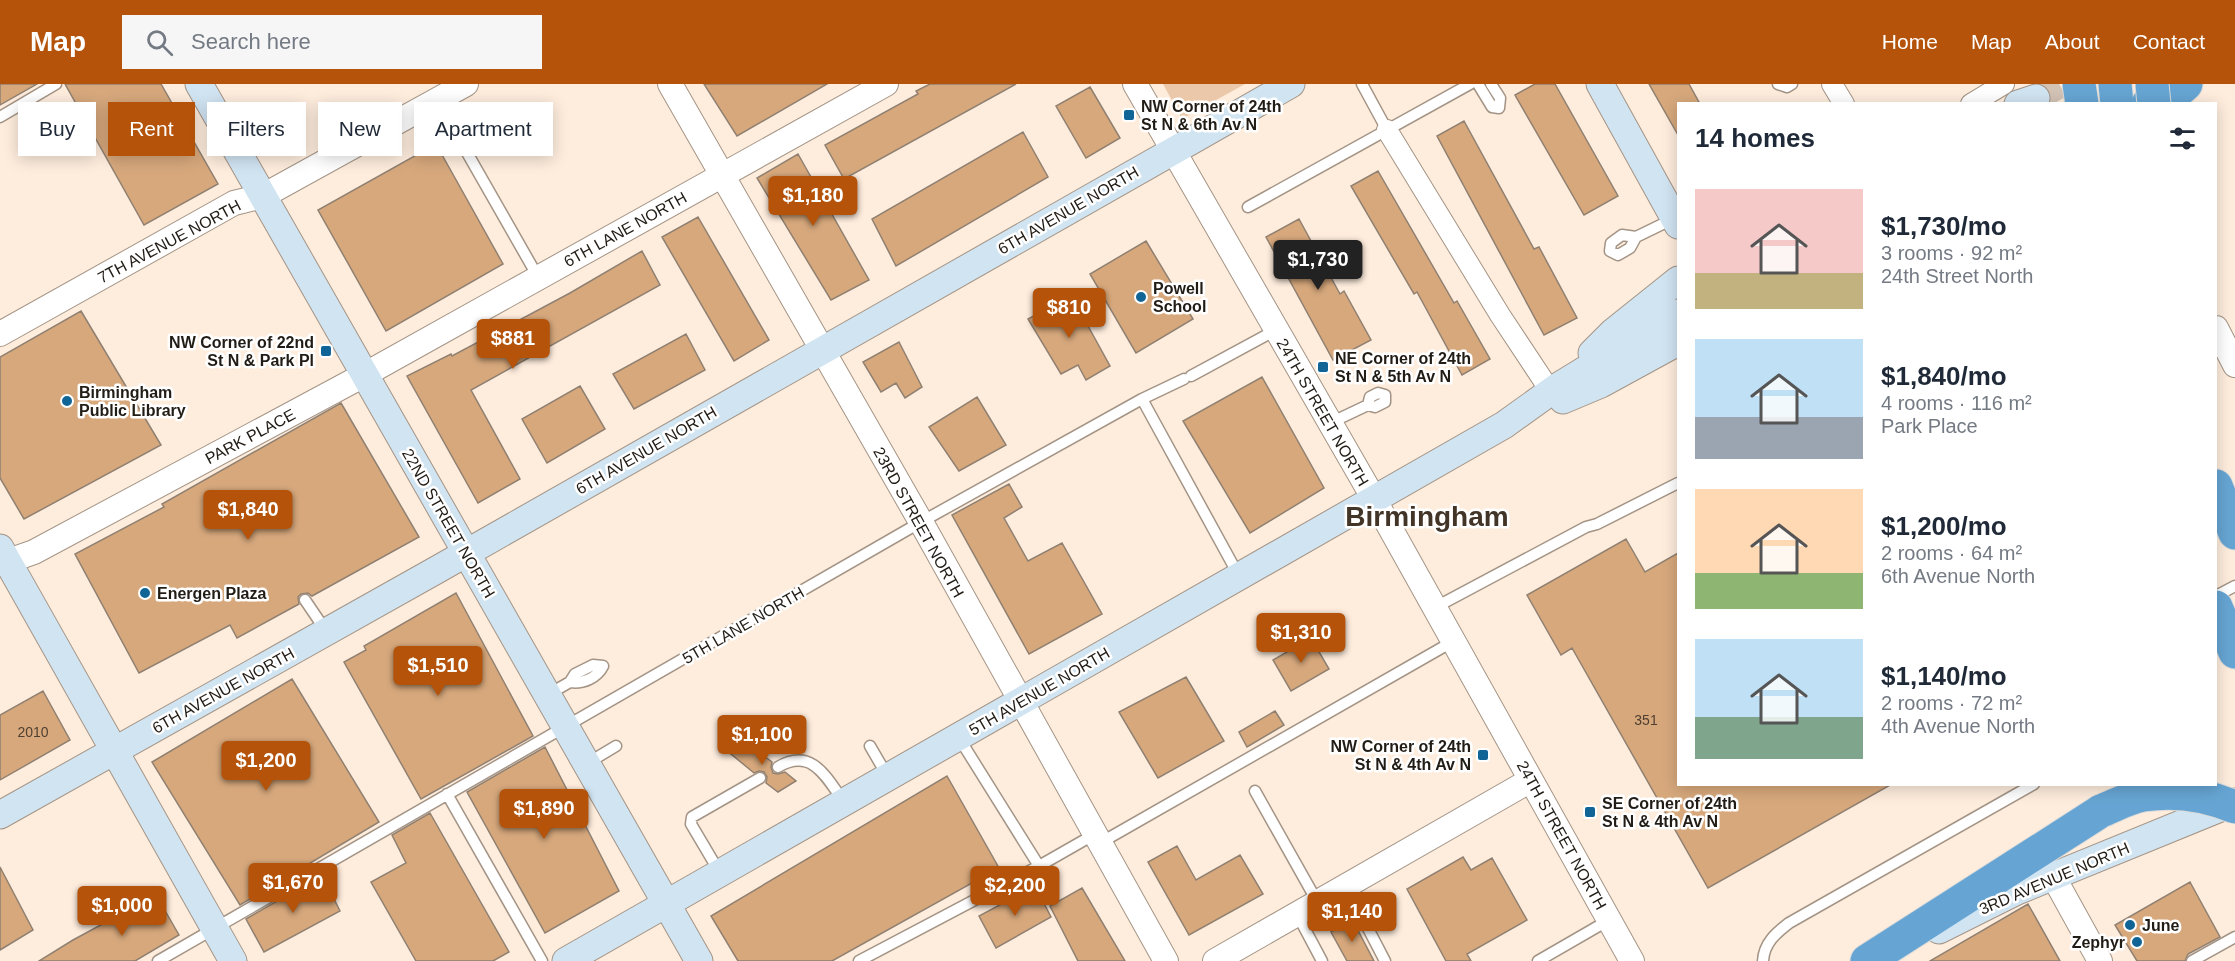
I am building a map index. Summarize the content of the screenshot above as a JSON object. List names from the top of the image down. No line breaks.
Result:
{"streets":{"main road":["6TH AVENUE NORTH","22ND STREET NORTH","5TH AVENUE NORTH","3RD AVENUE NORTH"],"street":["6TH LANE NORTH","7TH AVENUE NORTH","24TH STREET NORTH","PARK PLACE","23RD STREET NORTH"],"lane":["5TH LANE NORTH"]},"crossings":[["6TH AVENUE NORTH","24TH STREET NORTH"],["6TH AVENUE NORTH","23RD STREET NORTH"],["6TH AVENUE NORTH","22ND STREET NORTH"],["6TH LANE NORTH","PARK PLACE"],["6TH LANE NORTH","23RD STREET NORTH"],["6TH LANE NORTH","22ND STREET NORTH"],["7TH AVENUE NORTH","22ND STREET NORTH"],["24TH STREET NORTH","5TH LANE NORTH"],["24TH STREET NORTH","5TH AVENUE NORTH"],["PARK PLACE","22ND STREET NORTH"],["23RD STREET NORTH","5TH LANE NORTH"],["23RD STREET NORTH","5TH AVENUE NORTH"],["22ND STREET NORTH","5TH LANE NORTH"],["22ND STREET NORTH","5TH AVENUE NORTH"]],"districts":["Birmingham"],"places":{"transit":["NW Corner of 24th St N & 6th Av N","NW Corner of 22nd St N & Park Pl","NE Corner of 24th St N & 5th Av N","NW Corner of 24th St N & 4th Av N","SE Corner of 24th St N & 4th Av N"],"other":["Powell School","Birmingham Public Library","Energen Plaza","June","Zephyr"]},"house_numbers":["351","2010"],"page":{"header":"Map","search":"Search here","nav":["Home","Map","About","Contact"],"chip":["Buy","Rent","Filters","New","Apartment"],"heading":"14 homes","list":[{"name":"$1,730/mo","note":"3 rooms · 92 m² · 24th Street North"},{"name":"$1,840/mo","note":"4 rooms · 116 m² · Park Place"},{"name":"$1,200/mo","note":"2 rooms · 64 m² · 6th Avenue North"},{"name":"$1,140/mo","note":"2 rooms · 72 m² · 4th Avenue North"}],"price":["$1,180","$1,730","$810","$881","$1,840","$1,310","$1,510","$1,100","$1,200","$1,890","$1,670","$2,200","$1,000","$1,140"]}}
